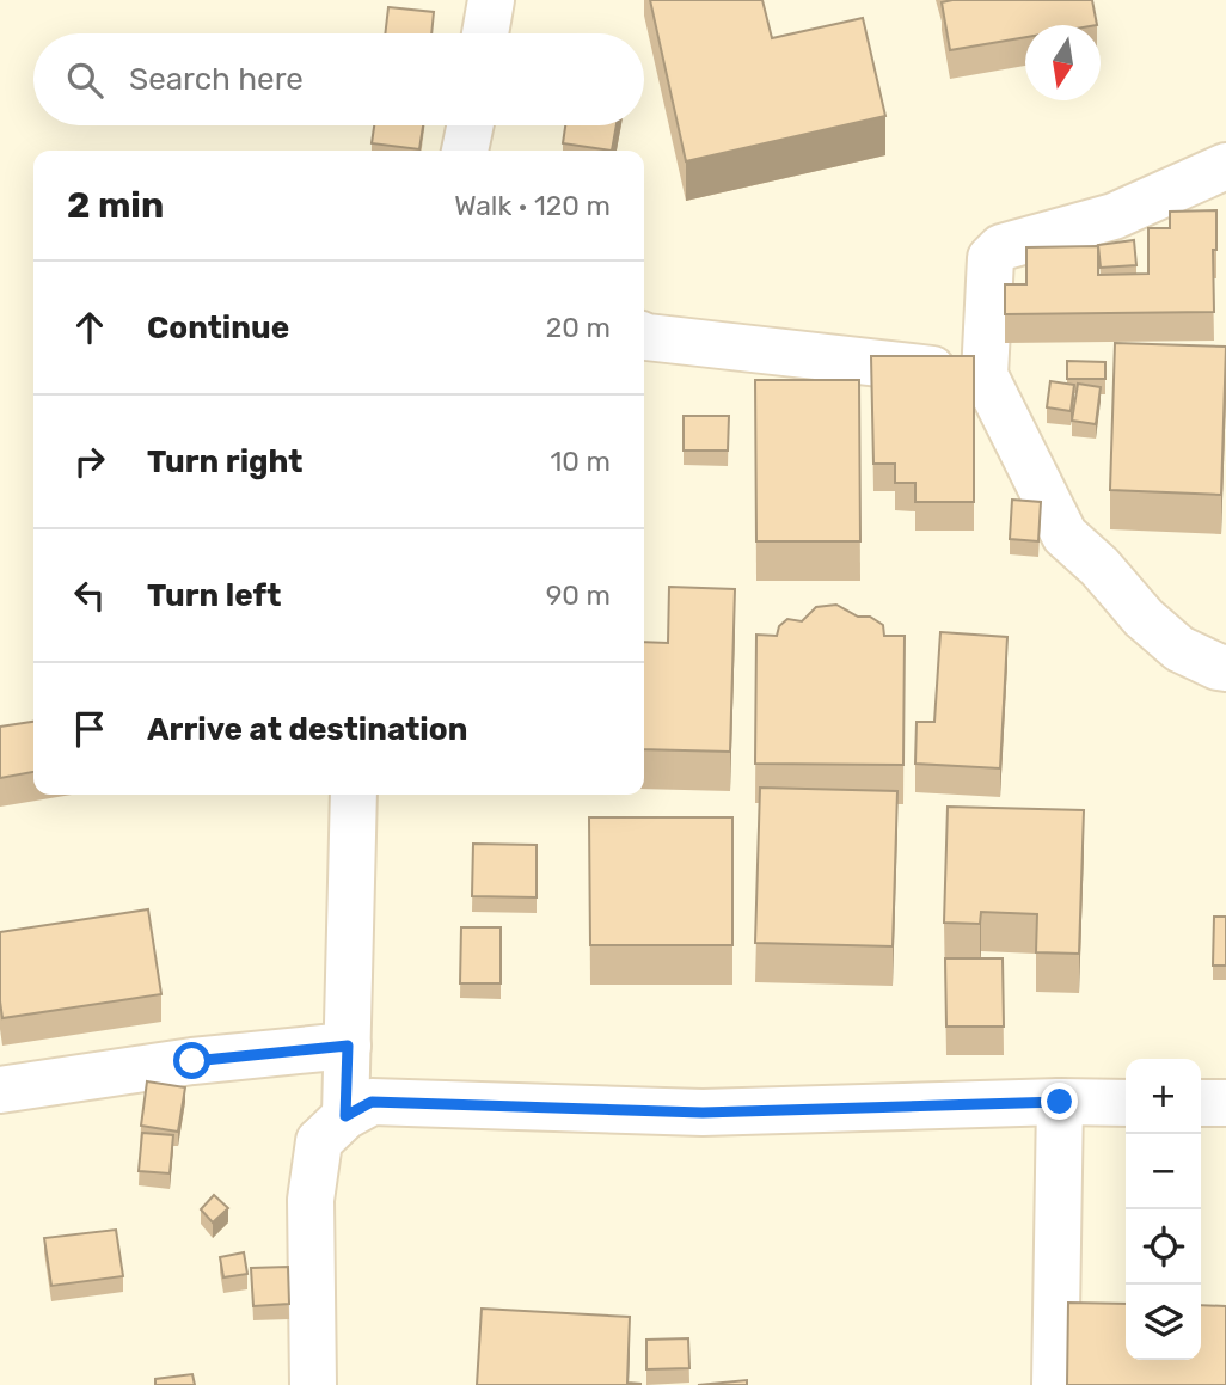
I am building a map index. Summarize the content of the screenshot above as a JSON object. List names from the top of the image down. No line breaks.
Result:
{"north":"bottom","page":{"search":"Search here","heading":["2 min","Walk · 120 m"],"list":[["Continue","20 m"],["Turn right","10 m"],["Turn left","90 m"],"Arrive at destination"],"map_buttons":["+","−"]}}
